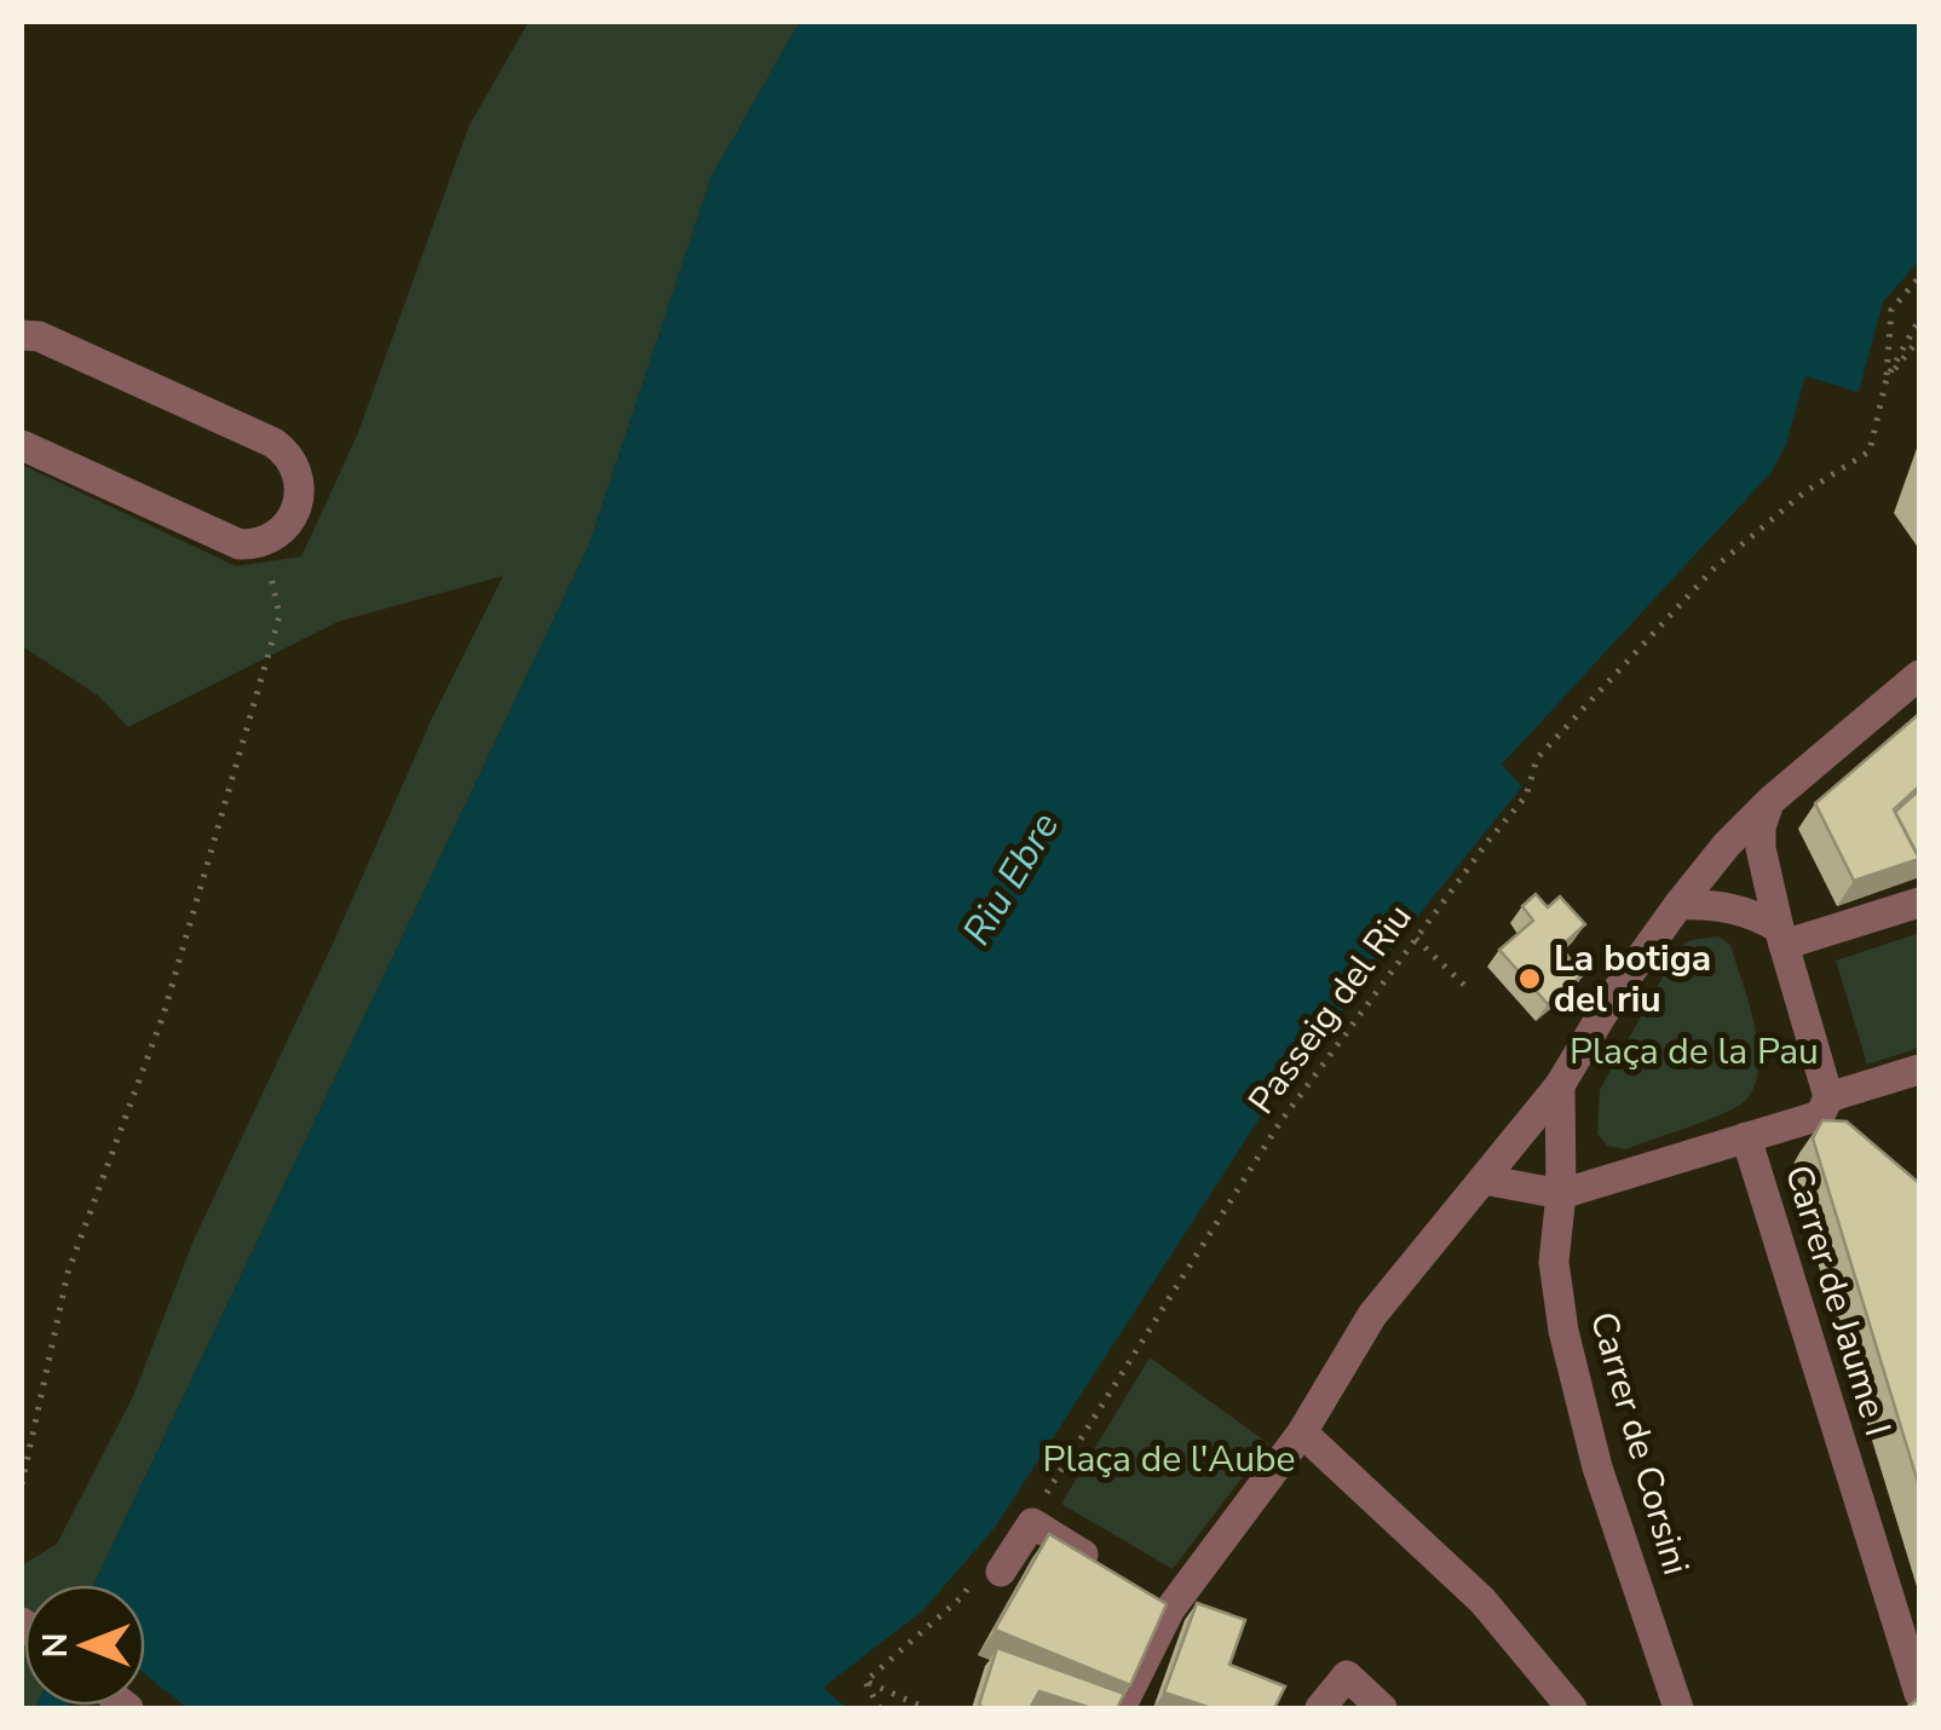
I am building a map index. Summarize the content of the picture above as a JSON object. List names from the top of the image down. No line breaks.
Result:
{"streets":{"street":["Carrer de Jaume I","Carrer de Corsini"],"path":["Passeig del Riu"]},"water":["Riu Ebre"],"parks":["Plaça de la Pau","Plaça de l'Aube"],"places":["La botiga del riu"],"north":"left"}
